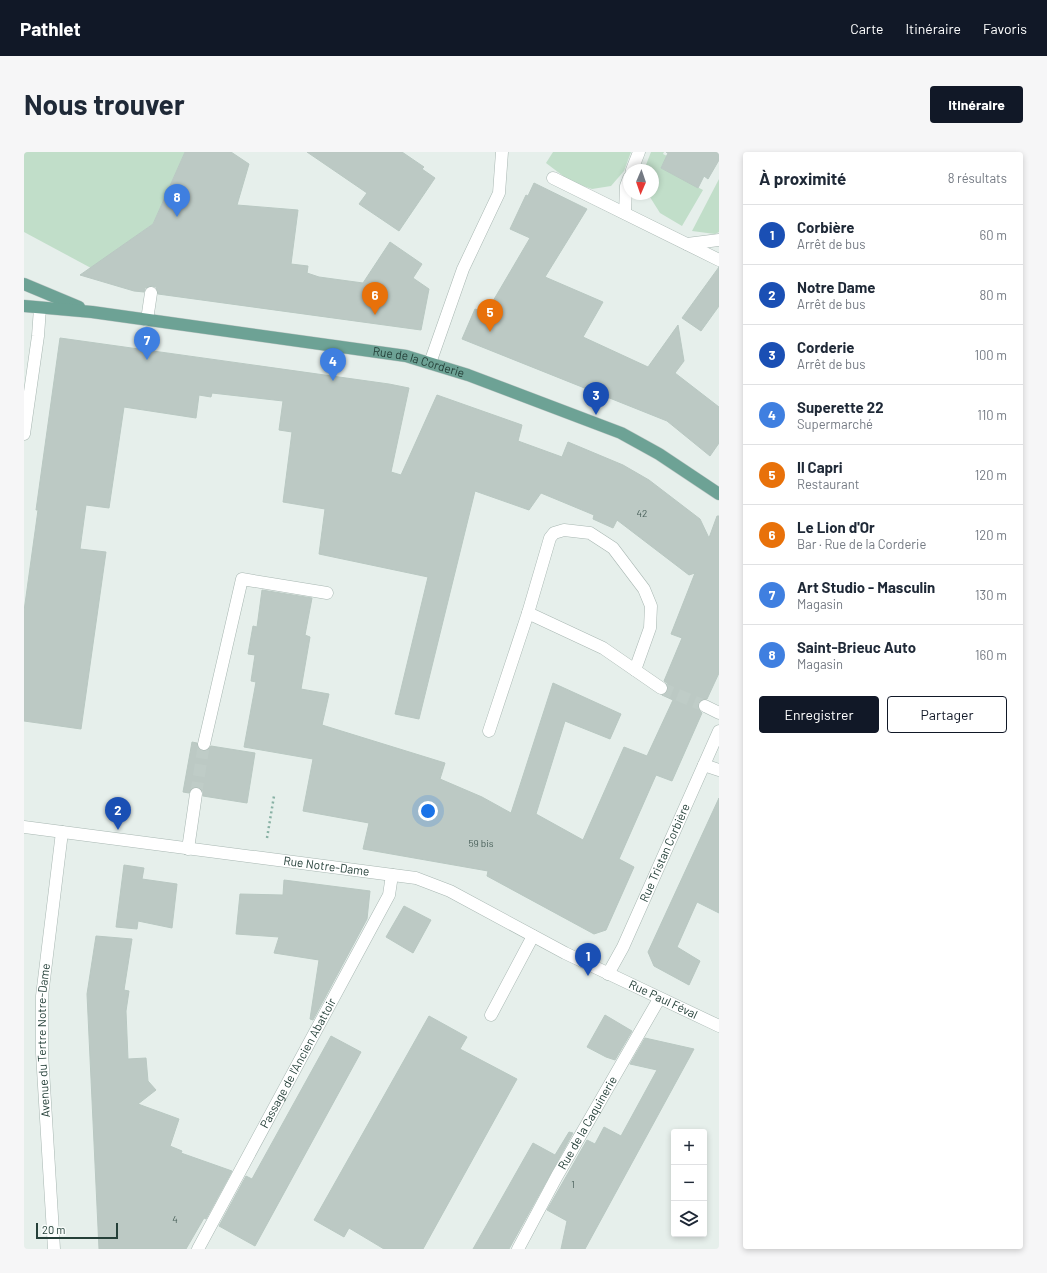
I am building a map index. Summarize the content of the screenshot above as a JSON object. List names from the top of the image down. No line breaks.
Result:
{"streets":{"main road":["Rue de la Corderie"],"street":["Rue Tristan Corbière","Rue Notre-Dame","Rue Paul Féval","Avenue du Tertre Notre-Dame","Passage de l'Ancien Abattoir","Rue de la Caquinerie"]},"crossings":[["Rue Tristan Corbière","Rue Notre-Dame"],["Rue Tristan Corbière","Rue Paul Féval"],["Rue Notre-Dame","Rue Paul Féval"],["Rue Notre-Dame","Avenue du Tertre Notre-Dame"],["Rue Notre-Dame","Passage de l'Ancien Abattoir"],["Rue Paul Féval","Rue de la Caquinerie"]],"house_numbers":["42","59 bis","1","4"],"scale_bar":"20 m","north":"bottom","page":{"header":"Pathlet","nav":["Carte","Itinéraire","Favoris"],"buttons":["Itinéraire",["Enregistrer","Partager"]],"title":"Nous trouver","heading":["À proximité","8 résultats"],"pins":["8","6","5","7","4","3","2","1"],"list":[{"mark":"1","name":"Corbière","note":"Arrêt de bus","value":"60 m"},{"mark":"2","name":"Notre Dame","note":"Arrêt de bus","value":"80 m"},{"mark":"3","name":"Corderie","note":"Arrêt de bus","value":"100 m"},{"mark":"4","name":"Superette 22","note":"Supermarché","value":"110 m"},{"mark":"5","name":"Il Capri","note":"Restaurant","value":"120 m"},{"mark":"6","name":"Le Lion d'Or","note":"Bar · Rue de la Corderie","value":"120 m"},{"mark":"7","name":"Art Studio - Masculin","note":"Magasin","value":"130 m"},{"mark":"8","name":"Saint-Brieuc Auto","note":"Magasin","value":"160 m"}],"map_buttons":["+","−"],"scale":"20 m"}}
